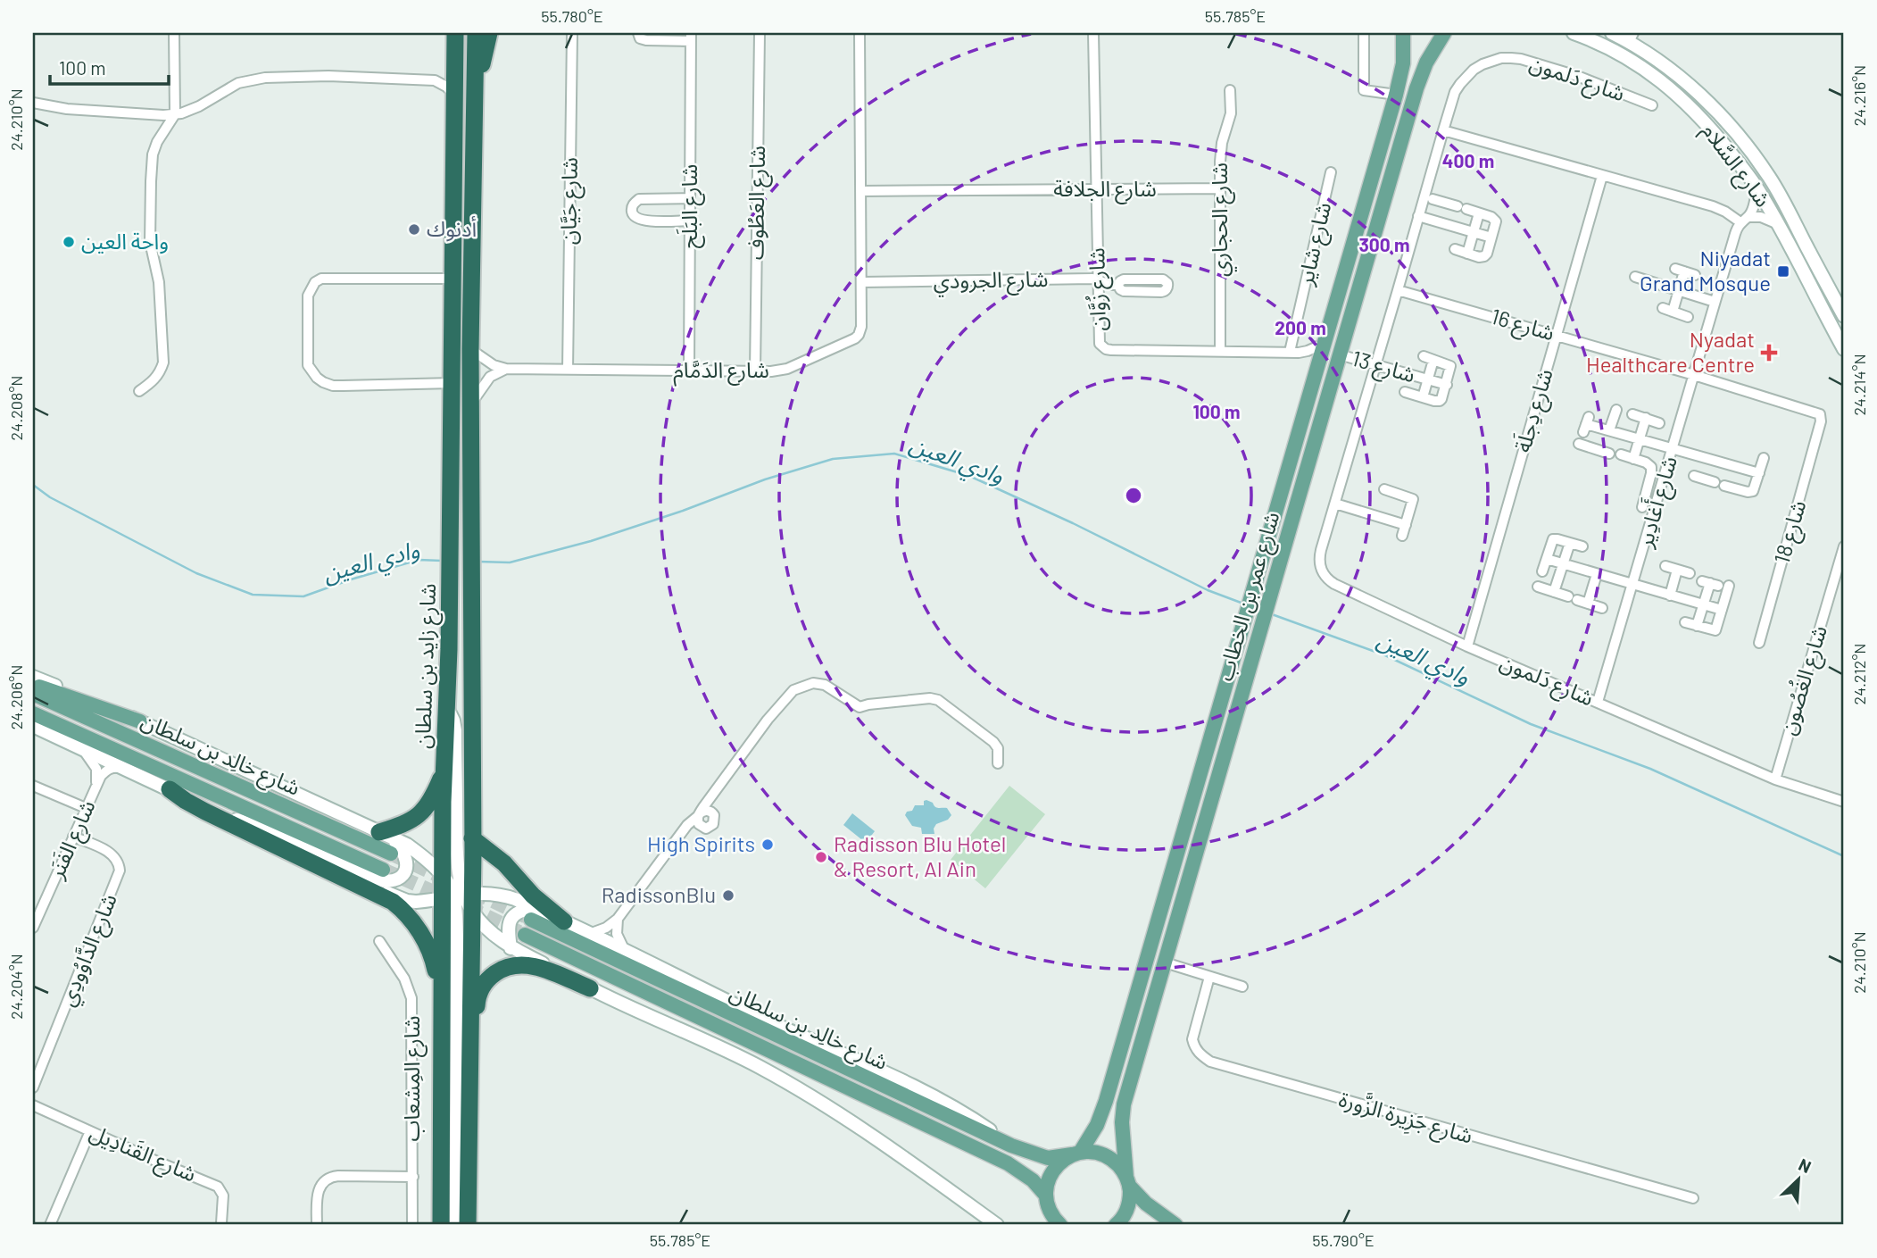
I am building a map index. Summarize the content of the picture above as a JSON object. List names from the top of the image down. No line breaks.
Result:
{"streets":{"highway":["شارع زايد بن سلطان"],"main road":["شارع السَّلام","شارع عمر بن الخطاب","شارع خالِد بن سلطان"],"street":["شارع دَلمون","شارع الجلافة","شارع جَيَّان","شارع العَطُوف","شارع البَلَح","شارع الحجاري","شارع شاير","شارع الجرودي","شارع زُوَّان","شارع 16","شارع 13","شارع الدَمَّام","شارع دِجلَة","شارع أَغادِير","شارع 18","شارع الغُصُون","شارع الفَنَر","شارع الدَّاوُودِي","شارع المِشعاب","شارع جَزِيرة الزَّورة","شارع القَنادِيل"]},"crossings":[["شارع دَلمون","شارع 16"],["شارع دَلمون","شارع 13"],["شارع دَلمون","شارع دِجلَة"],["شارع دَلمون","شارع أَغادِير"],["شارع دَلمون","شارع الغُصُون"],["شارع السَّلام","شارع أَغادِير"],["شارع الجلافة","شارع الحجاري"],["شارع الجلافة","شارع زُوَّان"],["شارع الجلافة","شارع الدَمَّام"],["شارع جَيَّان","شارع الدَمَّام"],["شارع العَطُوف","شارع الدَمَّام"],["شارع البَلَح","شارع الدَمَّام"],["شارع الحجاري","شارع زُوَّان"],["شارع شاير","شارع زُوَّان"],["شارع الجرودي","شارع زُوَّان"],["شارع الجرودي","شارع الدَمَّام"],["شارع زُوَّان","شارع عمر بن الخطاب"],["شارع 16","شارع دِجلَة"],["شارع 16","شارع أَغادِير"],["شارع 16","شارع 18"],["شارع 13","شارع عمر بن الخطاب"],["شارع الدَمَّام","شارع زايد بن سلطان"],["شارع عمر بن الخطاب","شارع خالِد بن سلطان"],["شارع الفَنَر","شارع الدَّاوُودِي"]],"water":["وادي العين"],"places":{"other":["أدنوك","واحة العين","High Spirits","Radisson Blu Hotel & Resort, Al Ain","RadissonBlu"],"transit":["Niyadat Grand Mosque"],"health":["Nyadat Healthcare Centre"]},"scale_bar":"100 m","north":"top right","coordinates":["55.780°E","55.785°E","24.216°N","24.210°N","24.214°N","24.208°N","24.212°N","24.206°N","24.204°N","55.790°E"],"rings":["400 m","300 m","200 m","100 m"]}
